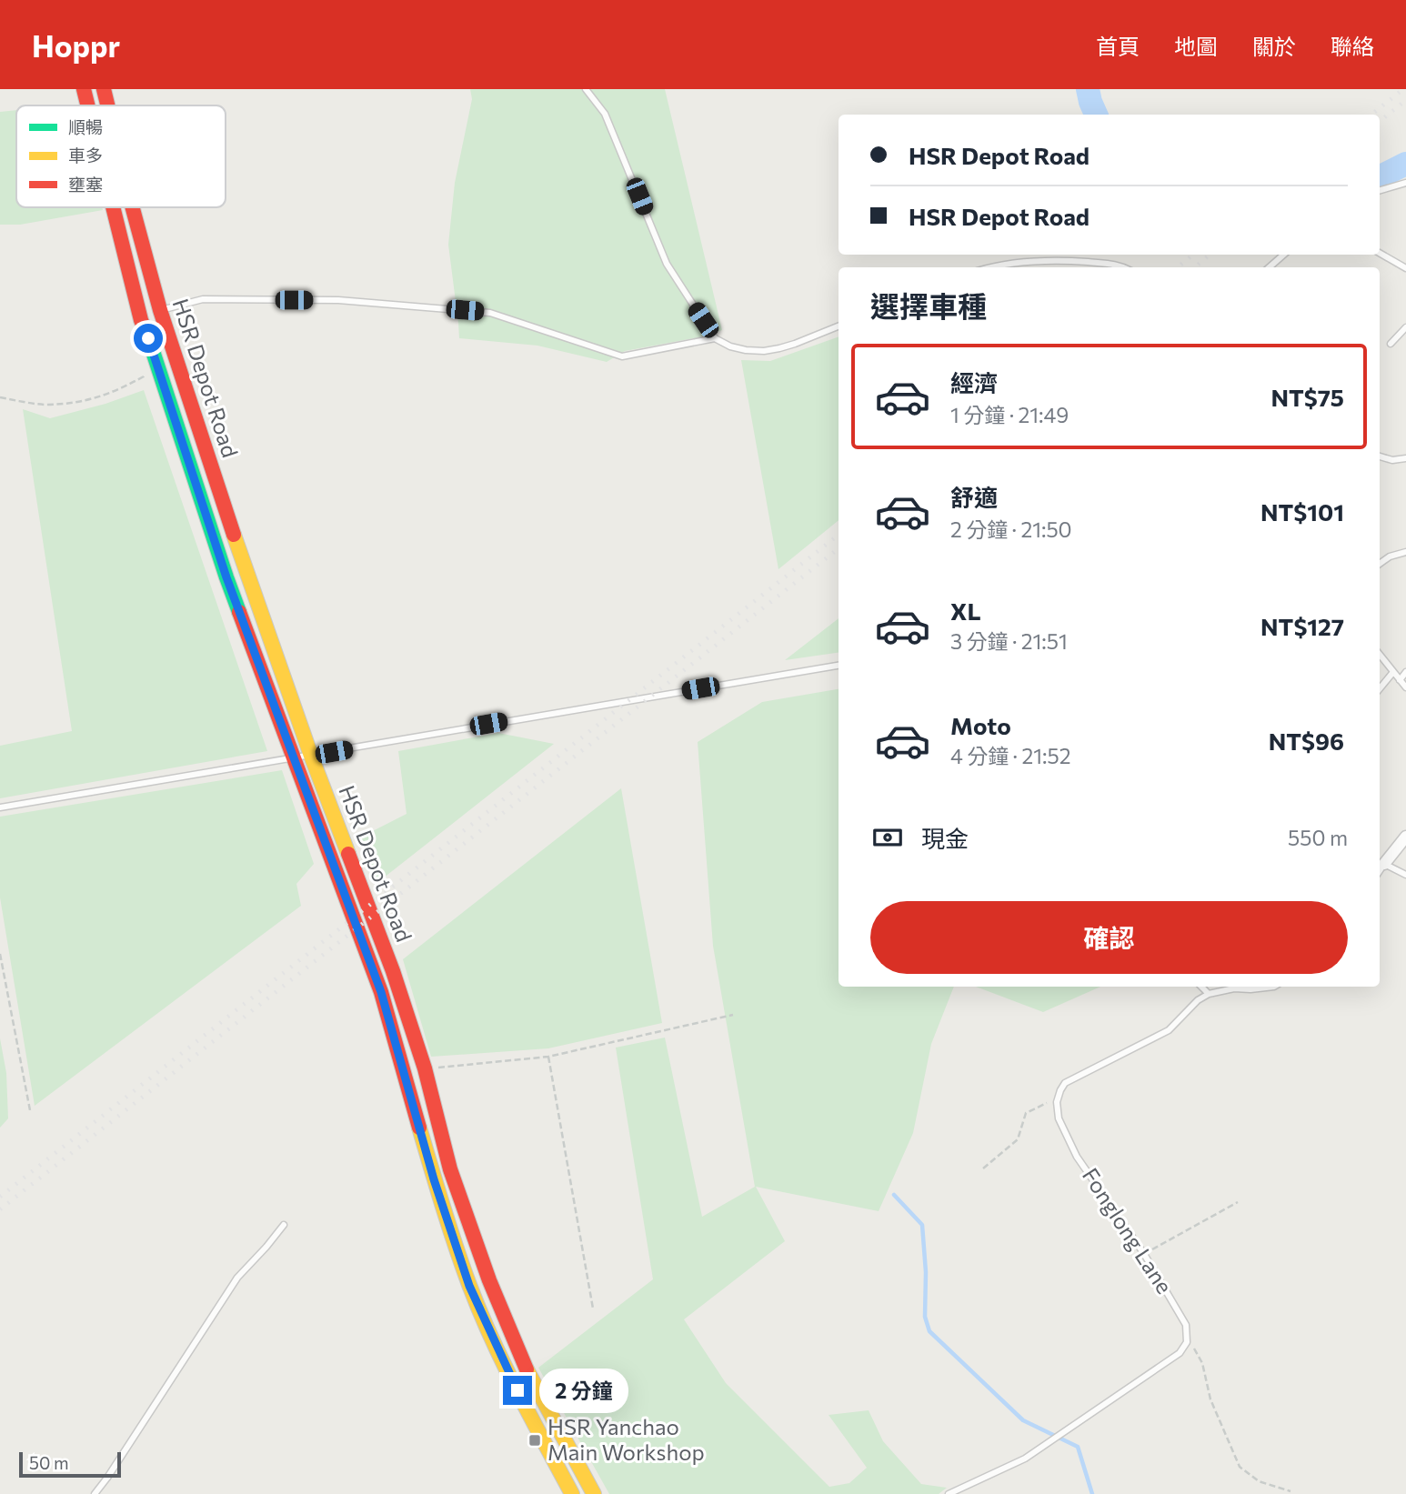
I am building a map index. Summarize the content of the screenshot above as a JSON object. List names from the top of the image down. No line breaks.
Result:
{"streets":{"street":["HSR Depot Road"],"lane":["Fonglong Lane"]},"places":{"transit":["HSR Yanchao Main Workshop"]},"legend":["順暢","車多","壅塞"],"scale_bar":"50 m","page":{"header":"Hoppr","nav":["首頁","地圖","關於","聯絡"],"banner":["HSR Depot Road","HSR Depot Road"],"heading":"選擇車種","list":[{"name":"經濟","note":"1 分鐘 · 21:49","value":"NT$75"},{"name":"舒適","note":"2 分鐘 · 21:50","value":"NT$101"},{"name":"XL","note":"3 分鐘 · 21:51","value":"NT$127"},{"name":"Moto","note":"4 分鐘 · 21:52","value":"NT$96"}],"pay":["現金","550 m"],"buttons":"確認","bubble":"2 分鐘","scale":"50 m"}}
